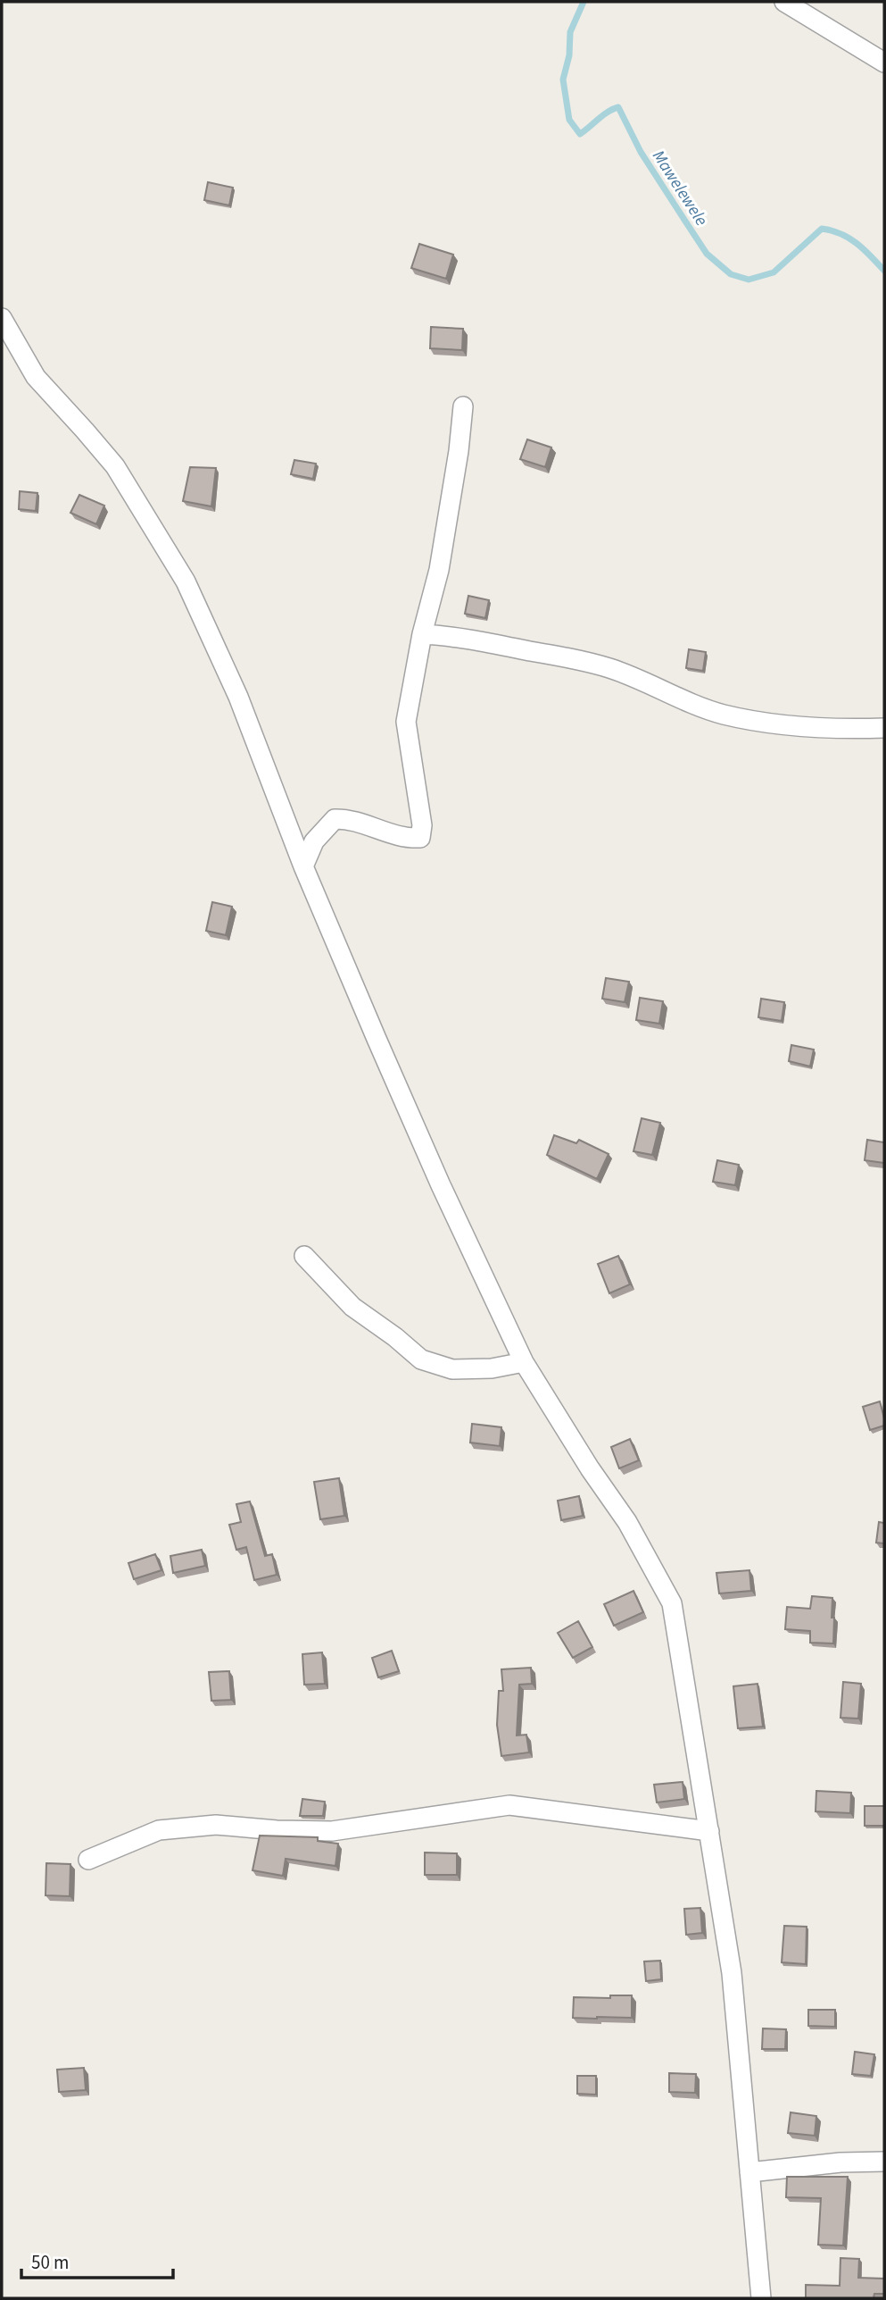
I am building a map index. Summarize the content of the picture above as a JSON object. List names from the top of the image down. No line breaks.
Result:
{"water":["Mawelewele"],"scale_bar":"50 m"}
